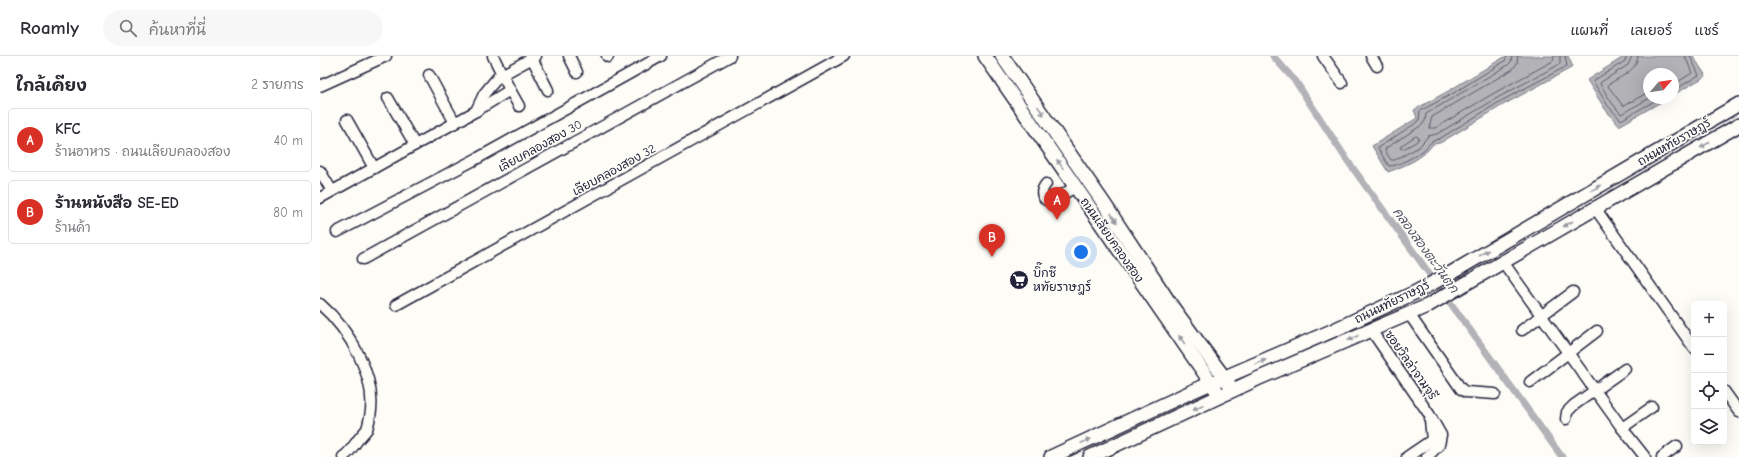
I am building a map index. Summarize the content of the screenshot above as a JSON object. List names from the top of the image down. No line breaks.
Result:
{"streets":{"main road":["ถนนหทัยราษฎร์","ถนนเลียบคลองสอง"],"street":["เลียบคลองสอง 30","เลียบคลองสอง 32","ซอยวิลล่าจามจุรี"]},"crossings":[["ถนนหทัยราษฎร์","ถนนเลียบคลองสอง"],["ถนนหทัยราษฎร์","ซอยวิลล่าจามจุรี"]],"water":["คลองสองตะวันตก"],"places":{"supermarket":["บิ๊กซี หทัยราษฎร์"]},"north":"top right","page":{"header":"Roamly","search":"ค้นหาที่นี่","nav":["แผนที่","เลเยอร์","แชร์"],"heading":["ใกล้เคียง","2 รายการ"],"list":[{"mark":"A","name":"KFC","note":"ร้านอาหาร · ถนนเลียบคลองสอง","value":"40 m"},{"mark":"B","name":"ร้านหนังสือ SE-ED","note":"ร้านค้า","value":"80 m"}],"pins":["A","B"],"map_buttons":["+","−"]}}
